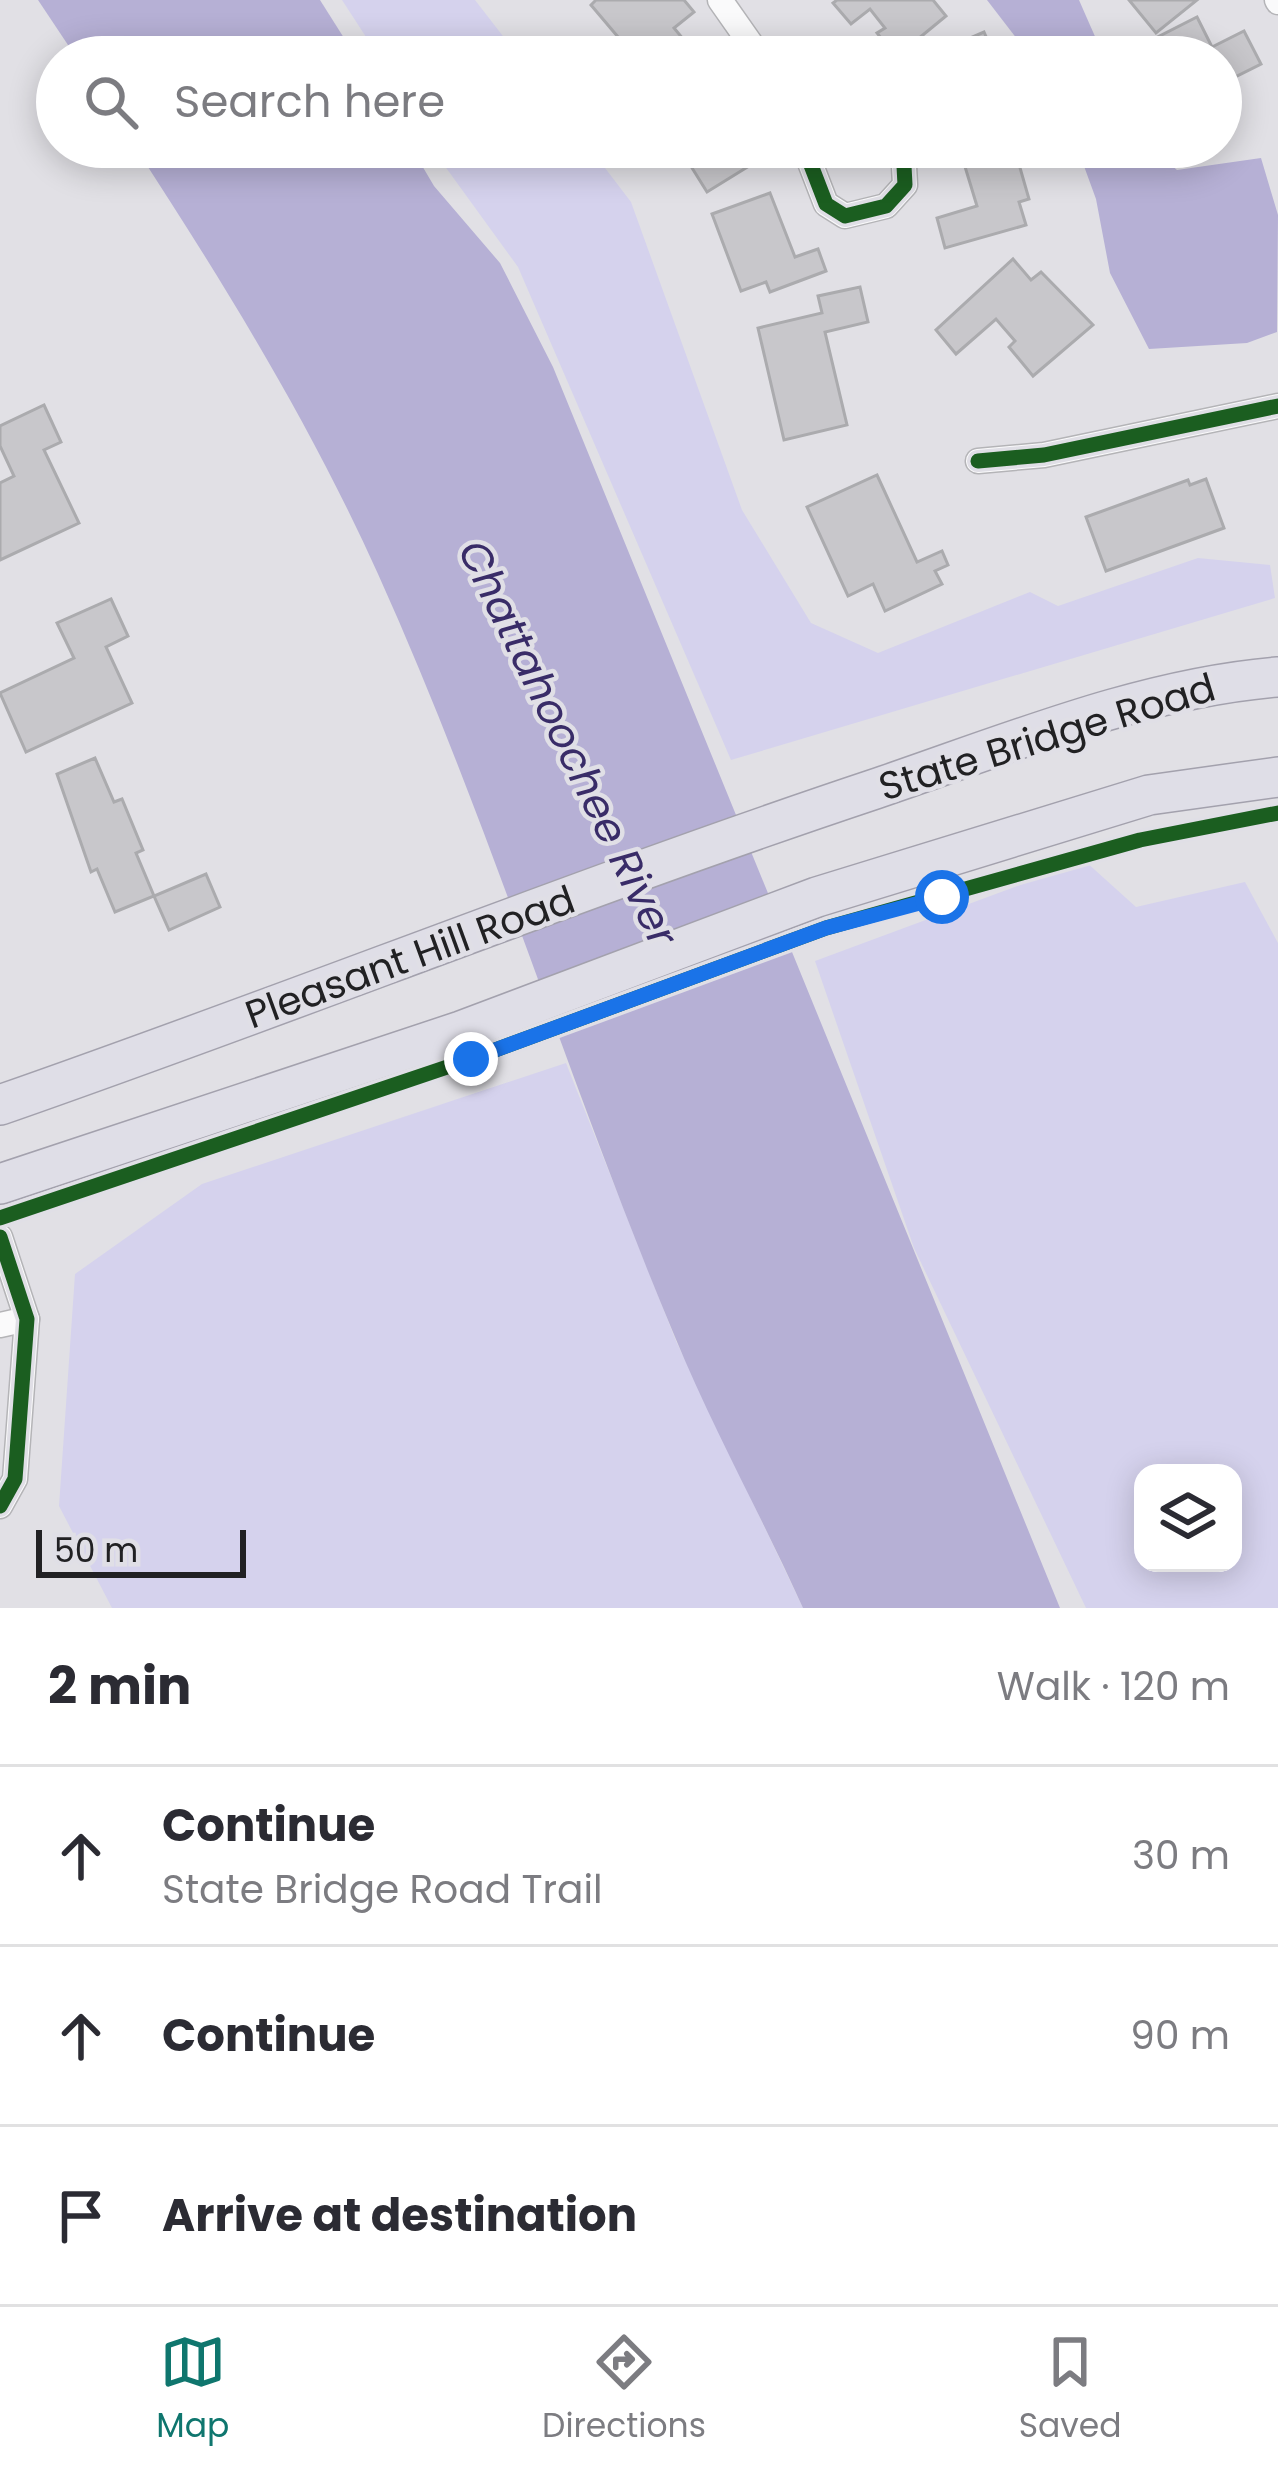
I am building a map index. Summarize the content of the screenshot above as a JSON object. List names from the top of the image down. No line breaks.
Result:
{"streets":{"highway":["State Bridge Road","Pleasant Hill Road"]},"crossings":[["State Bridge Road","Pleasant Hill Road"]],"water":["Chattahoochee River"],"scale_bar":"50 m","page":{"search":"Search here","scale":"50 m","heading":["2 min","Walk · 120 m"],"list":[["Continue","State Bridge Road Trail","30 m"],["Continue","90 m"],"Arrive at destination"],"nav":["Map","Directions","Saved"]}}
